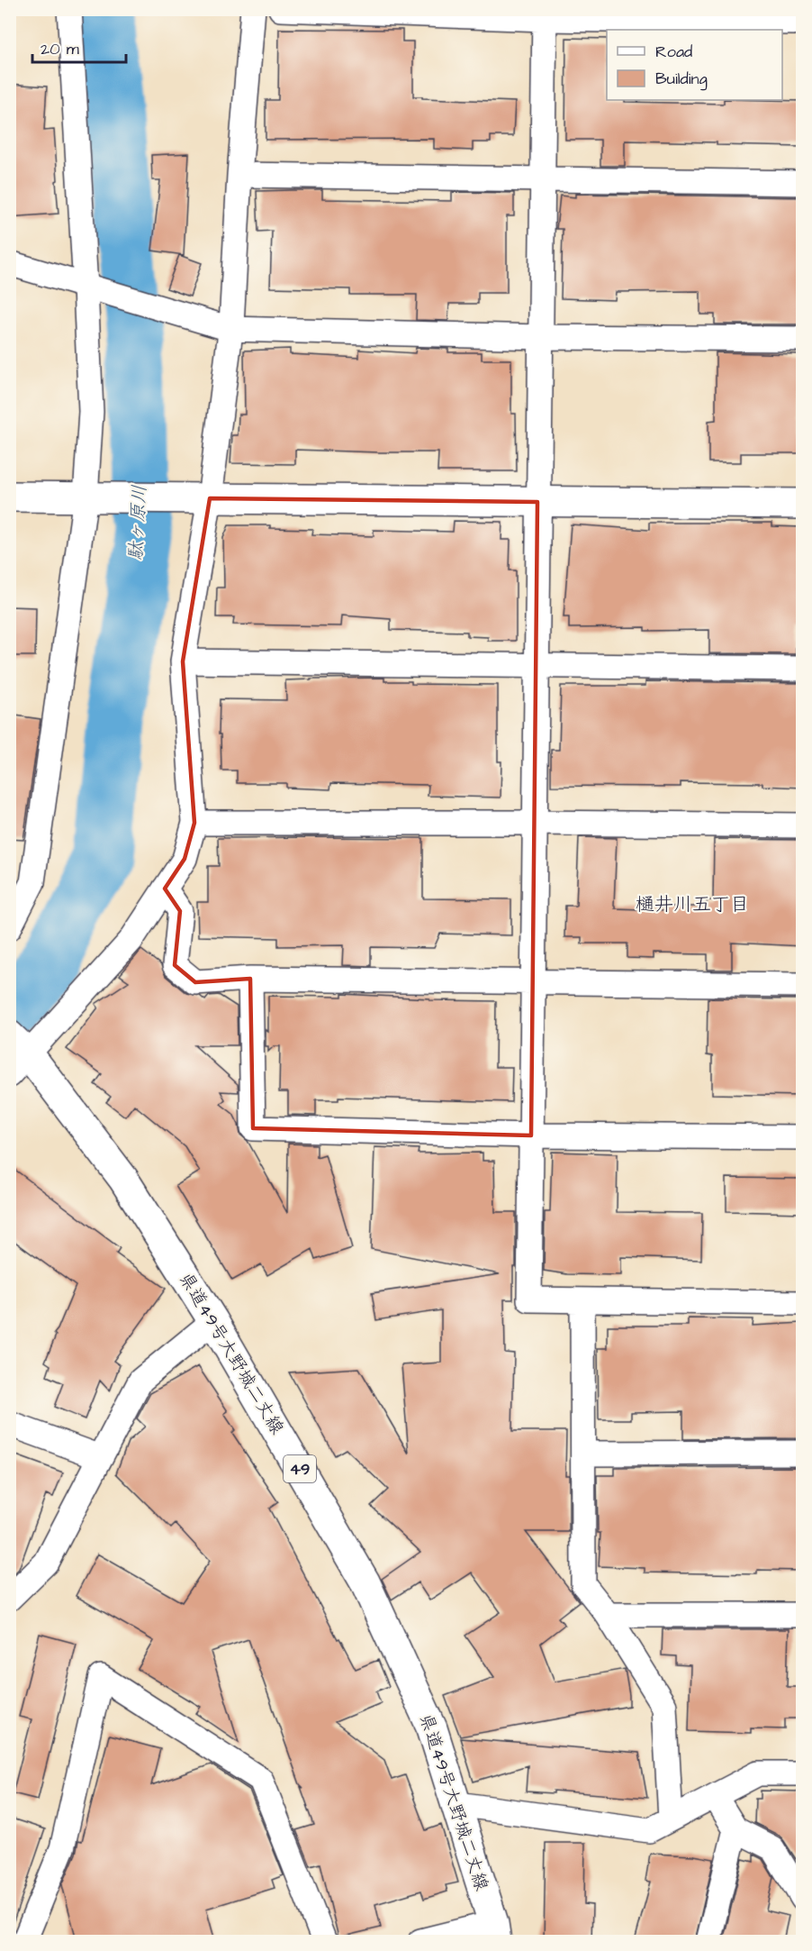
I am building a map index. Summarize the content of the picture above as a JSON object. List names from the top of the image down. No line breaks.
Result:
{"streets":{"main road":["県道49号大野城二丈線","49"]},"districts":["樋井川五丁目"],"water":["駄ヶ原川"],"legend":["Road","Building"],"scale_bar":"20 m"}
